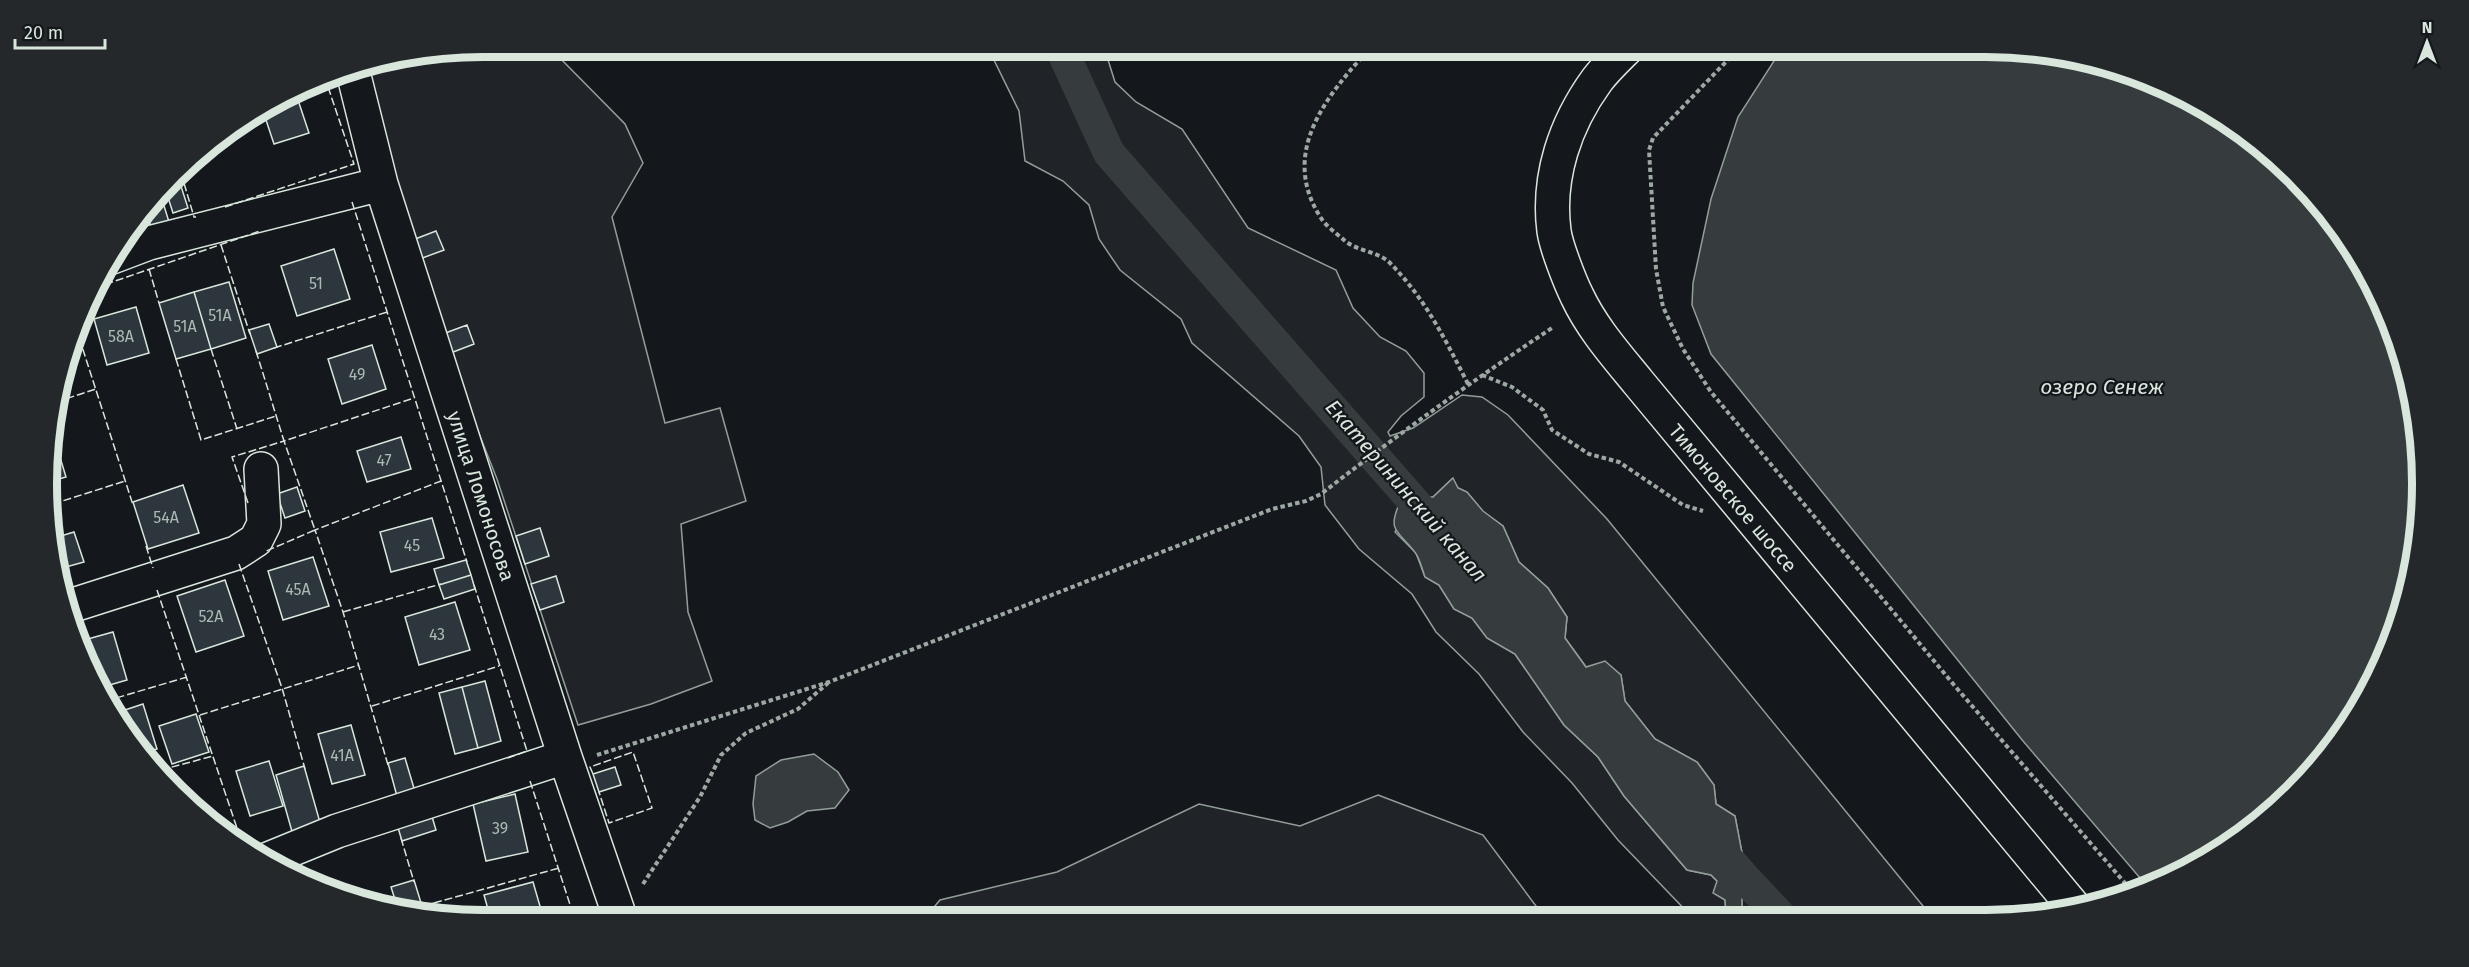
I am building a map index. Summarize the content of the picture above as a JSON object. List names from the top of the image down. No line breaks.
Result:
{"streets":{"street":["улица Ломоносова","Тимоновское шоссе"]},"water":["озеро Сенеж","Екатерининский канал"],"house_numbers":["51","51А","51А","58А","49","47","54А","45","45А","52А","43","41А","39"],"scale_bar":"20 m","north":"top"}
